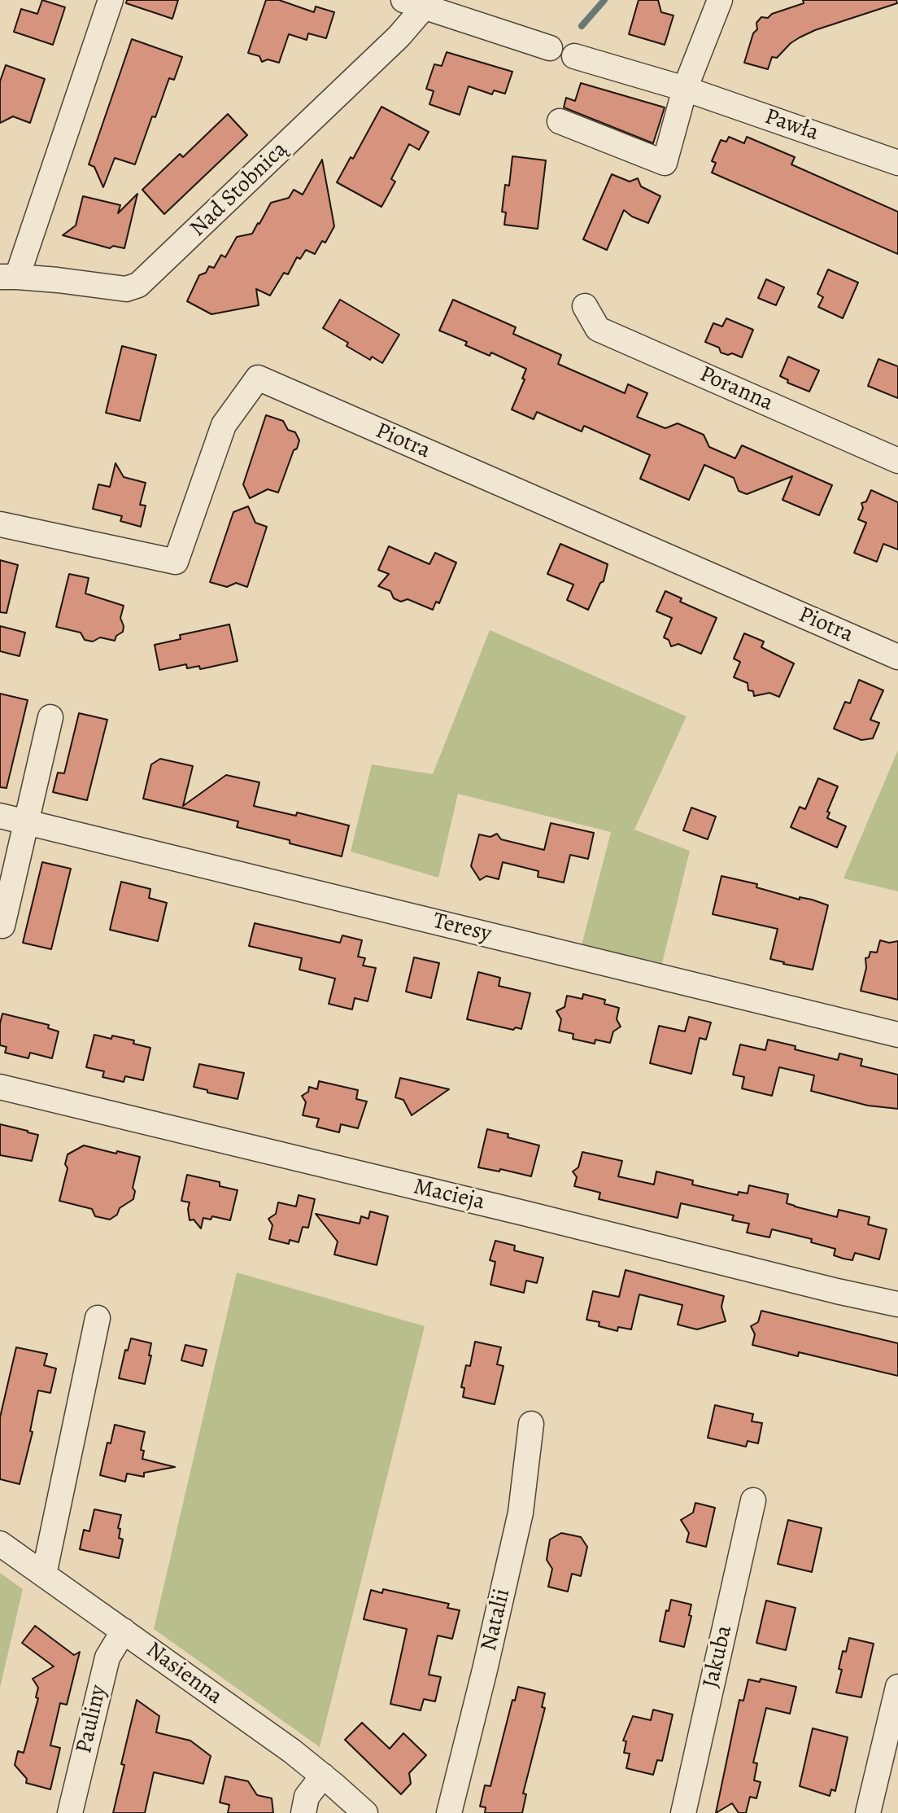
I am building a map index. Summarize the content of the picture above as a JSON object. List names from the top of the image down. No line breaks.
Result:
{"streets":{"street":["Pawła","Nad Stobnicą","Poranna","Piotra","Teresy","Macieja","Natalii","Jakuba","Nasienna","Pauliny"]},"crossings":[["Nasienna","Pauliny"]]}
